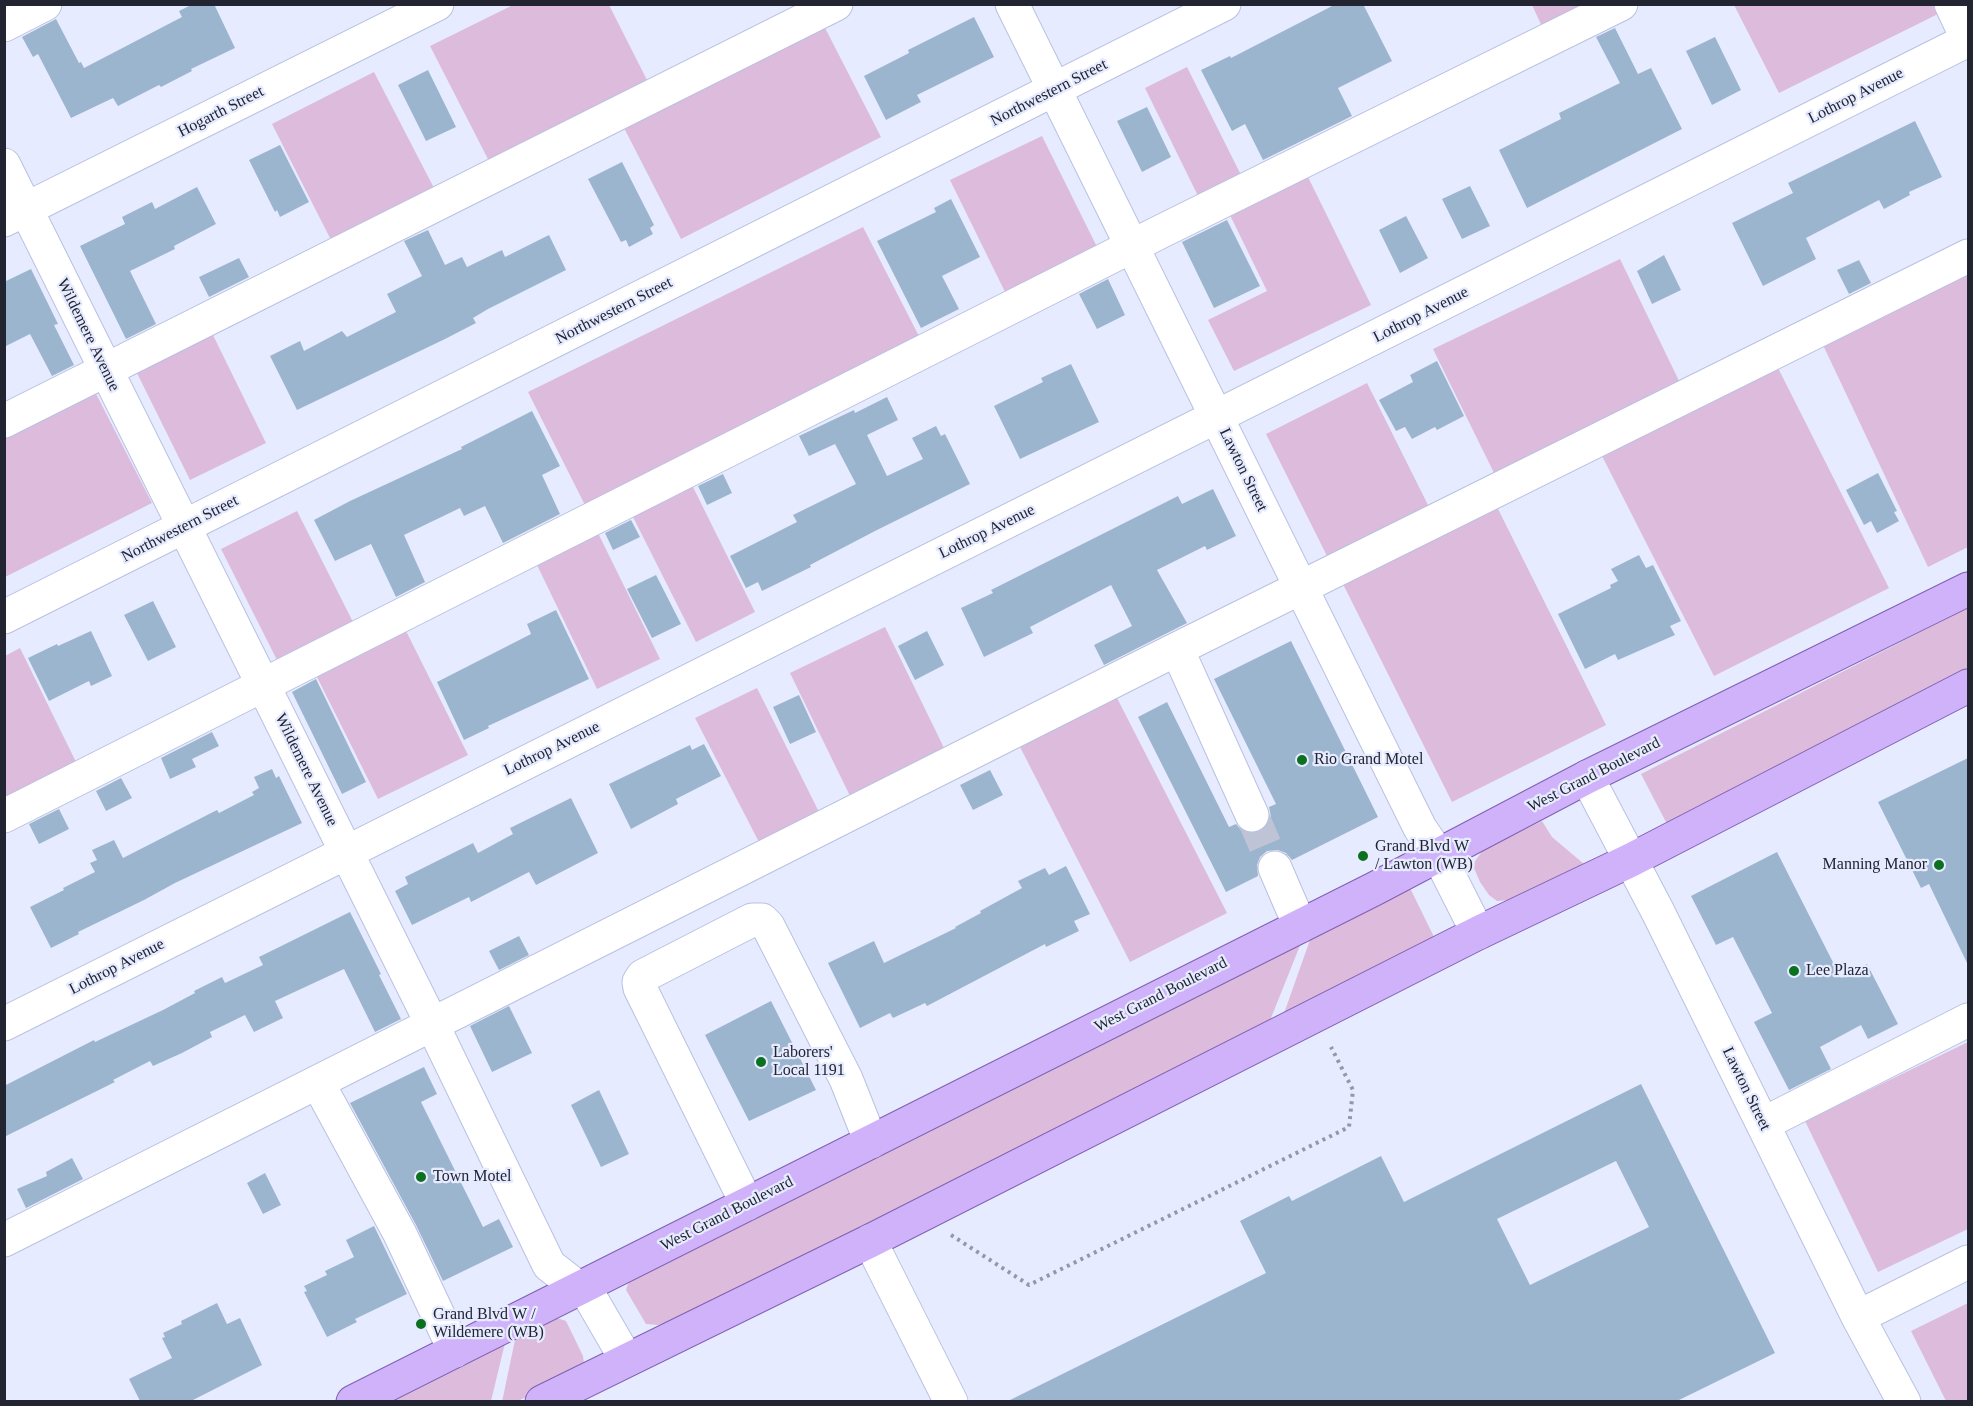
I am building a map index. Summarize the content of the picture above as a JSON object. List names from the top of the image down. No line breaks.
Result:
{"streets":{"main road":["West Grand Boulevard"],"street":["Northwestern Street","Lothrop Avenue","Hogarth Street","Wildemere Avenue","Lawton Street"]},"crossings":[["Northwestern Street","Wildemere Avenue"],["Northwestern Street","Lawton Street"],["Lothrop Avenue","Wildemere Avenue"],["Lothrop Avenue","Lawton Street"],["Hogarth Street","Wildemere Avenue"],["Wildemere Avenue","West Grand Boulevard"],["Lawton Street","West Grand Boulevard"]],"places":["Rio Grand Motel","Grand Blvd W / Lawton (WB)","Manning Manor","Lee Plaza","Laborers' Local 1191","Town Motel","Grand Blvd W / Wildemere (WB)"]}
